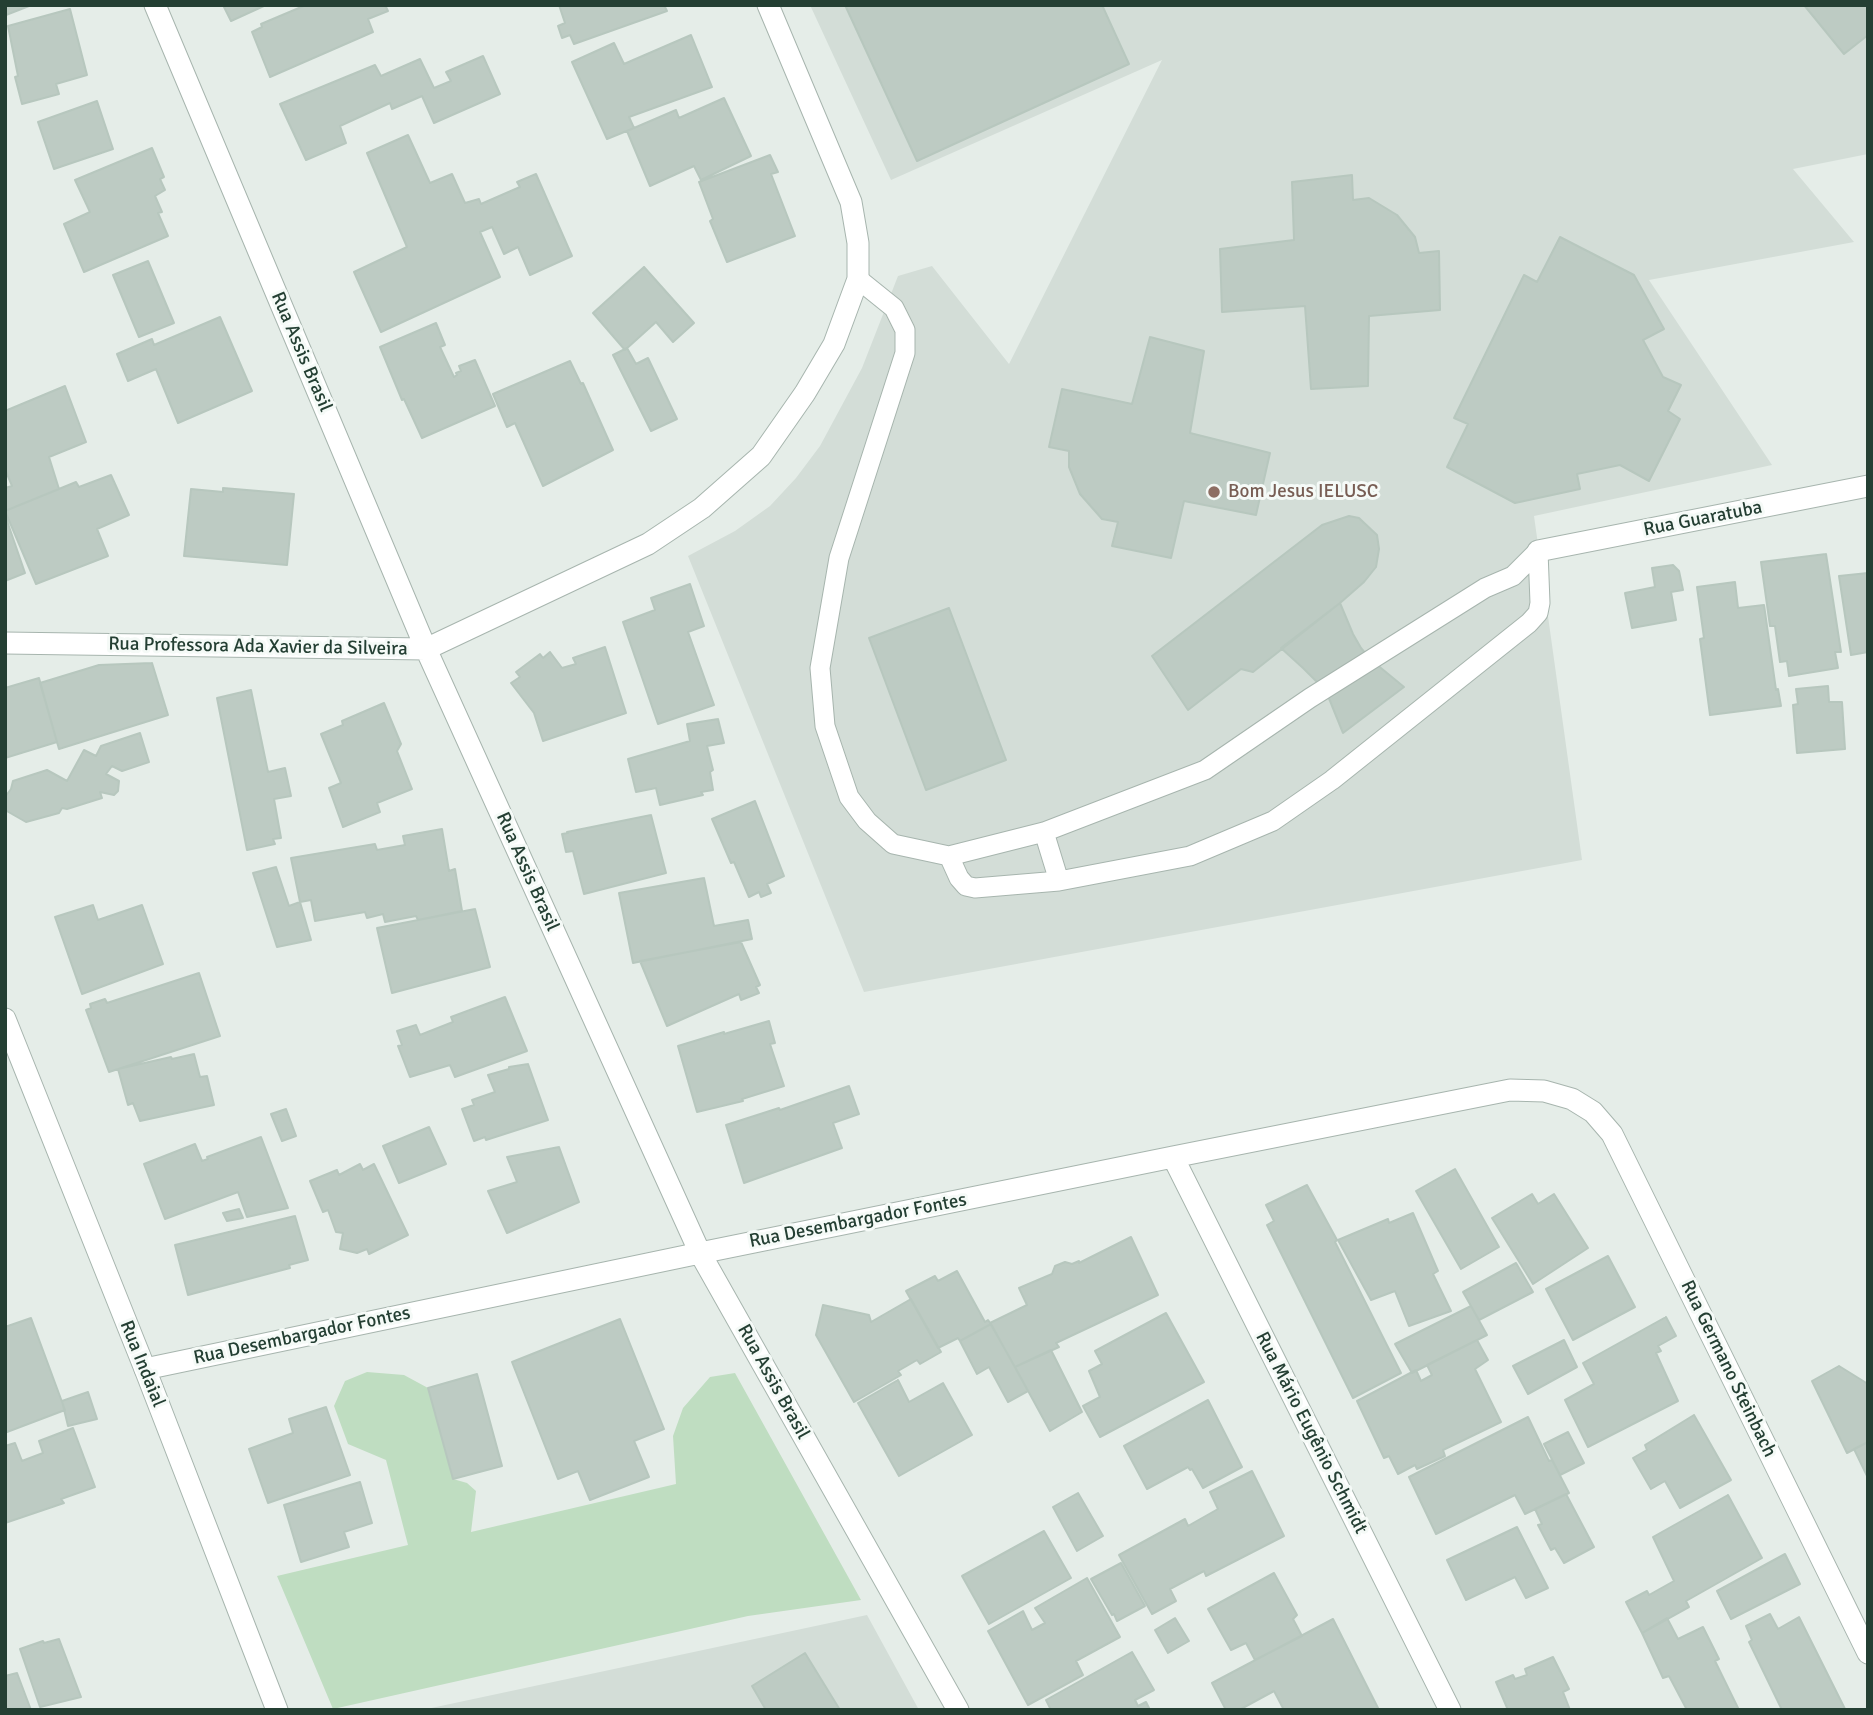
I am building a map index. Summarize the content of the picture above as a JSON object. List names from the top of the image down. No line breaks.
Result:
{"streets":{"street":["Rua Assis Brasil","Rua Guaratuba","Rua Professora Ada Xavier da Silveira","Rua Desembargador Fontes","Rua Indaial","Rua Germano Steinbach","Rua Mário Eugênio Schmidt"]},"crossings":[["Rua Assis Brasil","Rua Professora Ada Xavier da Silveira"],["Rua Assis Brasil","Rua Desembargador Fontes"],["Rua Desembargador Fontes","Rua Indaial"],["Rua Desembargador Fontes","Rua Germano Steinbach"],["Rua Desembargador Fontes","Rua Mário Eugênio Schmidt"]],"places":["Bom Jesus IELUSC"]}
